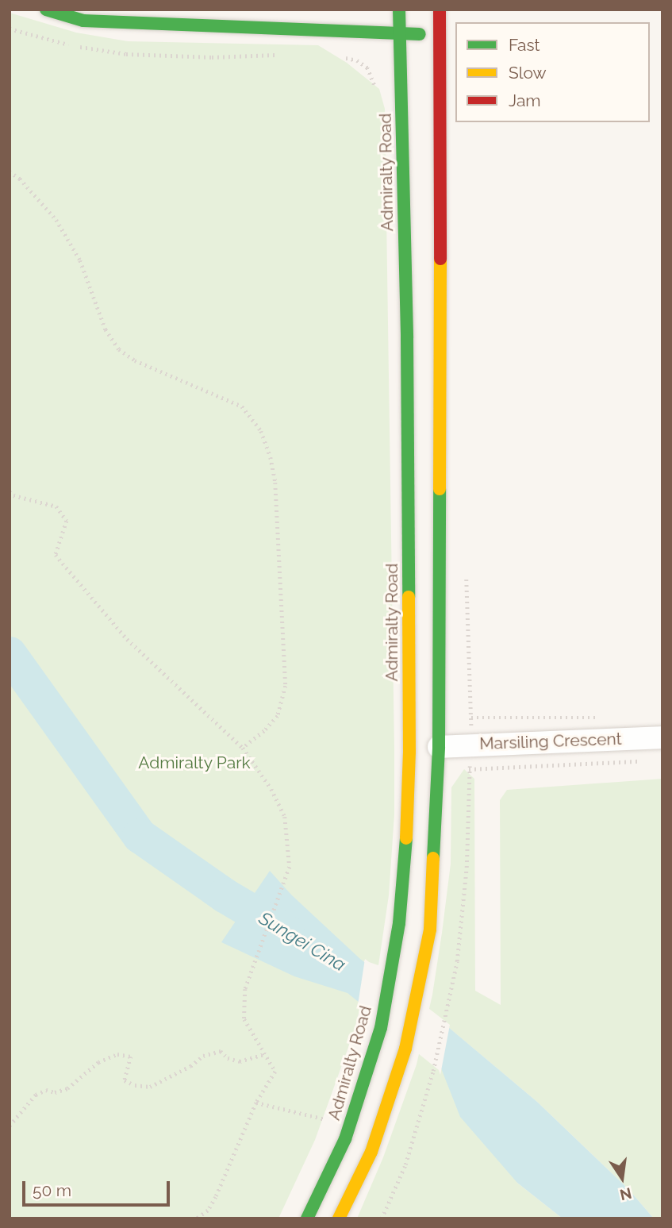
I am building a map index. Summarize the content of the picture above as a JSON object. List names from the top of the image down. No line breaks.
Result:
{"streets":{"main road":["Admiralty Road"],"street":["Marsiling Crescent"]},"water":["Sungei Cina"],"parks":["Admiralty Park"],"legend":["Fast","Slow","Jam"],"scale_bar":"50 m","north":"bottom"}
